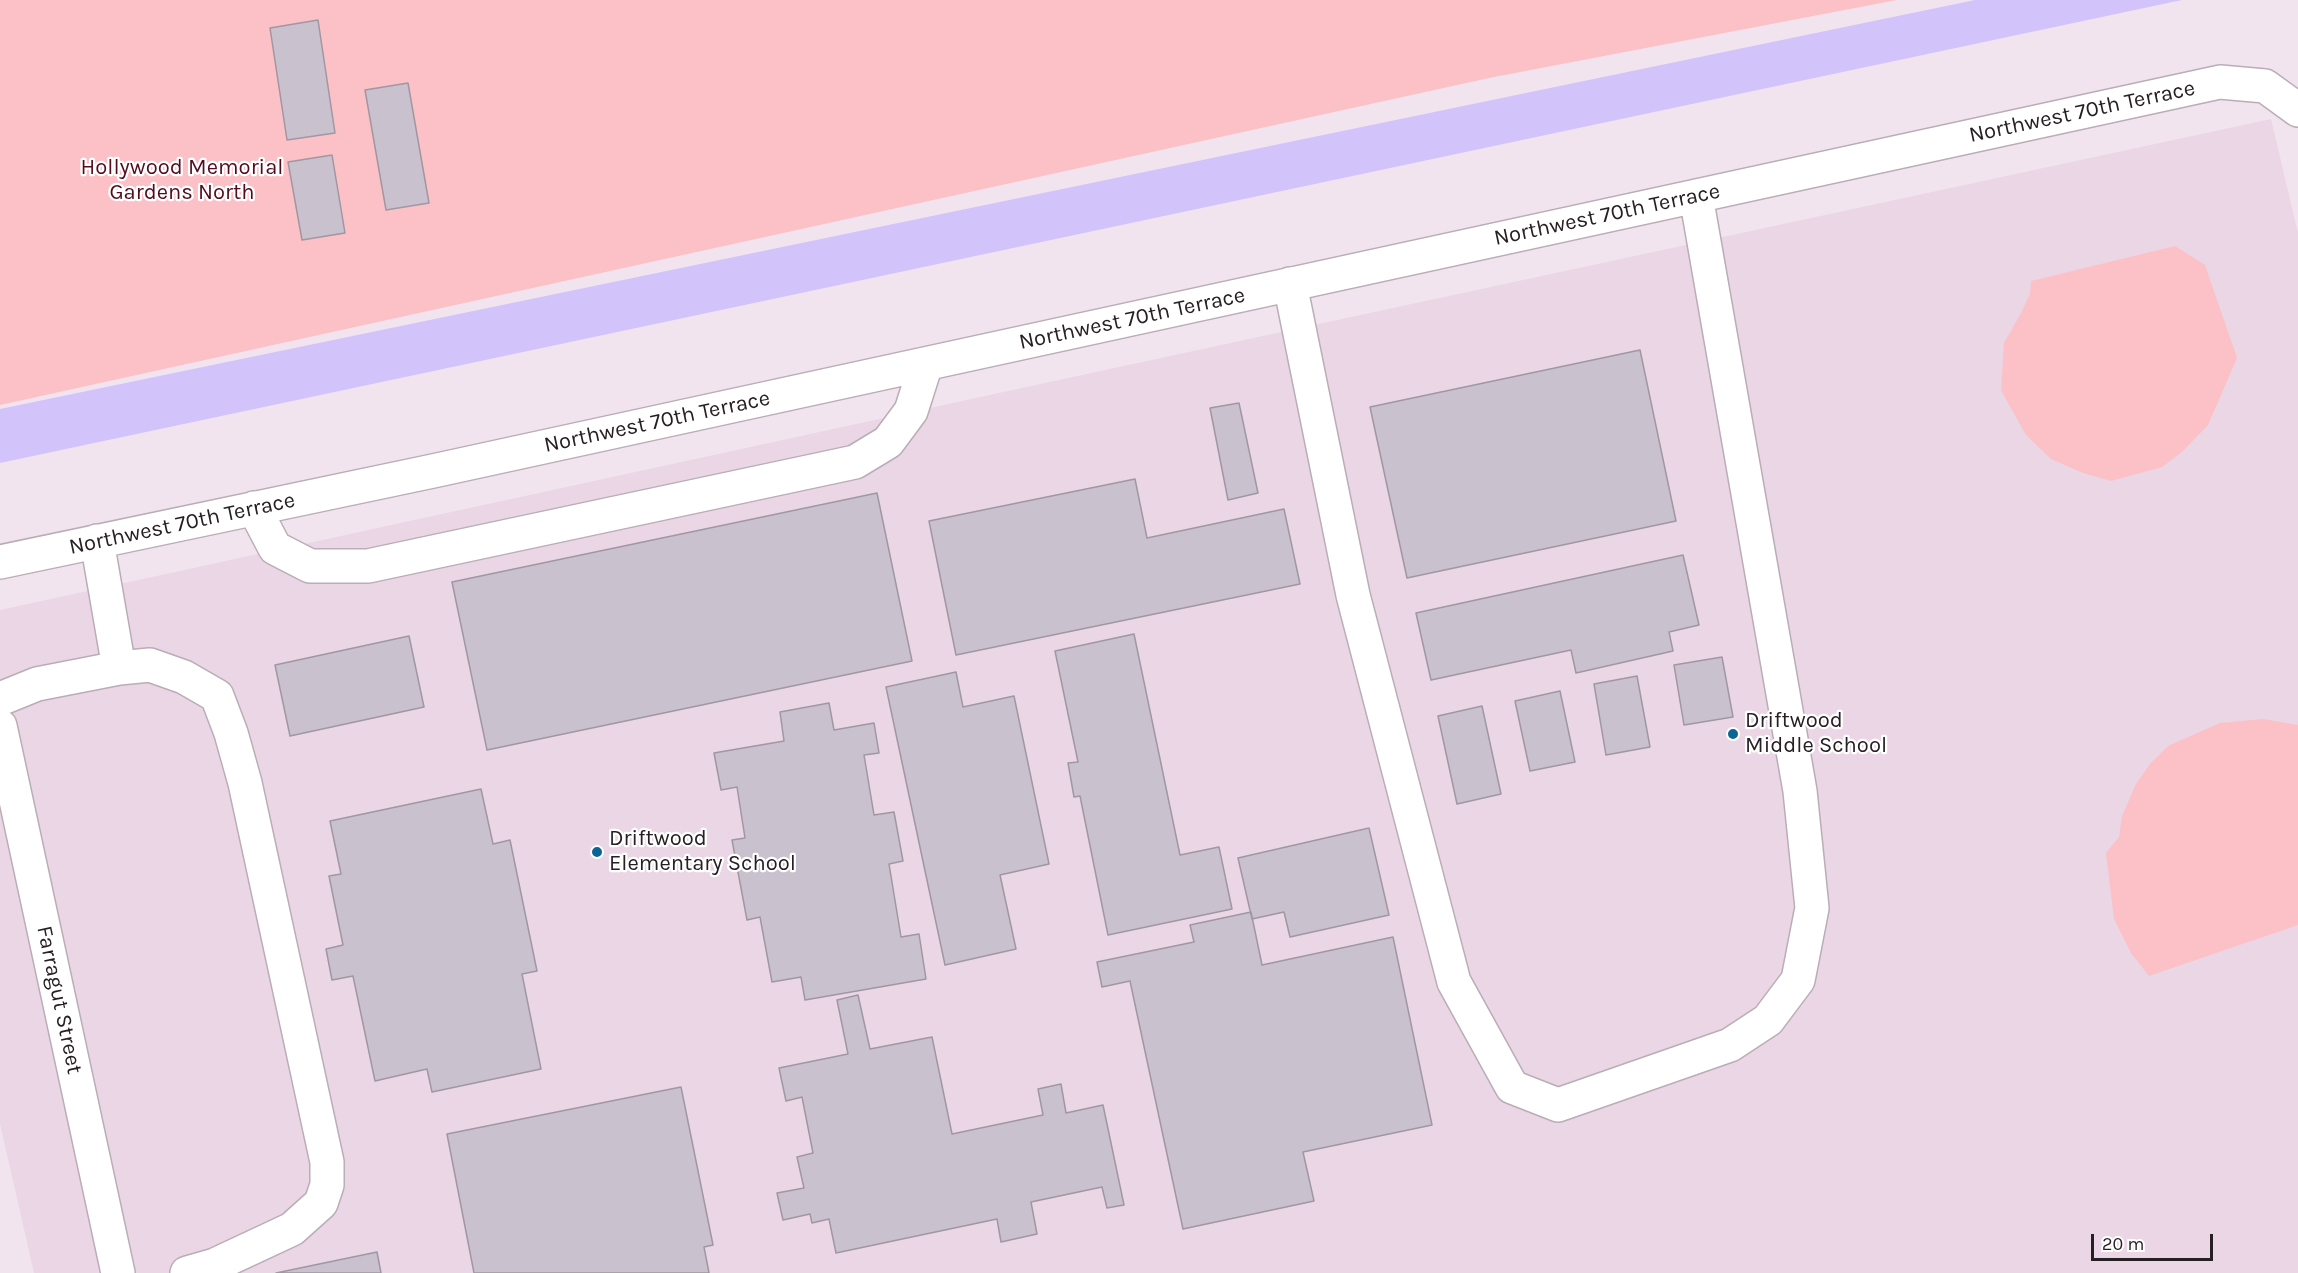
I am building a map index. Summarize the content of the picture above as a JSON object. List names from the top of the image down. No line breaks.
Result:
{"streets":{"street":["Northwest 70th Terrace","Farragut Street"]},"parks":["Hollywood Memorial Gardens North"],"places":["Driftwood Middle School","Driftwood Elementary School"],"scale_bar":"20 m"}
